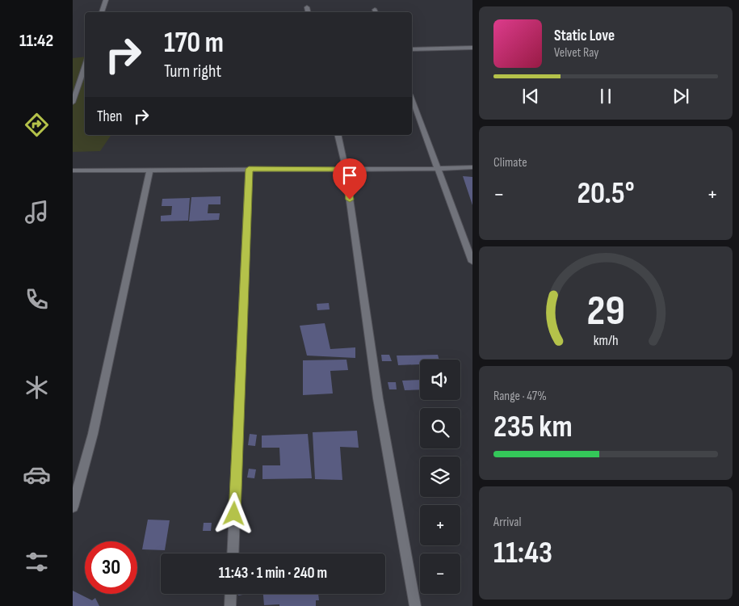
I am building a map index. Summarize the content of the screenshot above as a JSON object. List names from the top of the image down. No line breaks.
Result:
{"page":{"tabs":"11:42","turn":["170 m","Turn right"],"song":["Static Love","Velvet Ray"],"then":"Then","tile":["Climate",["Range · 47%","235 km"],["Arrival","11:43"]],"heat":["−","20.5°","+"],"map_buttons":["+","−"],"limit":"30","trip":"11:43 · 1 min · 240 m","gauge":["29","km/h"]}}
